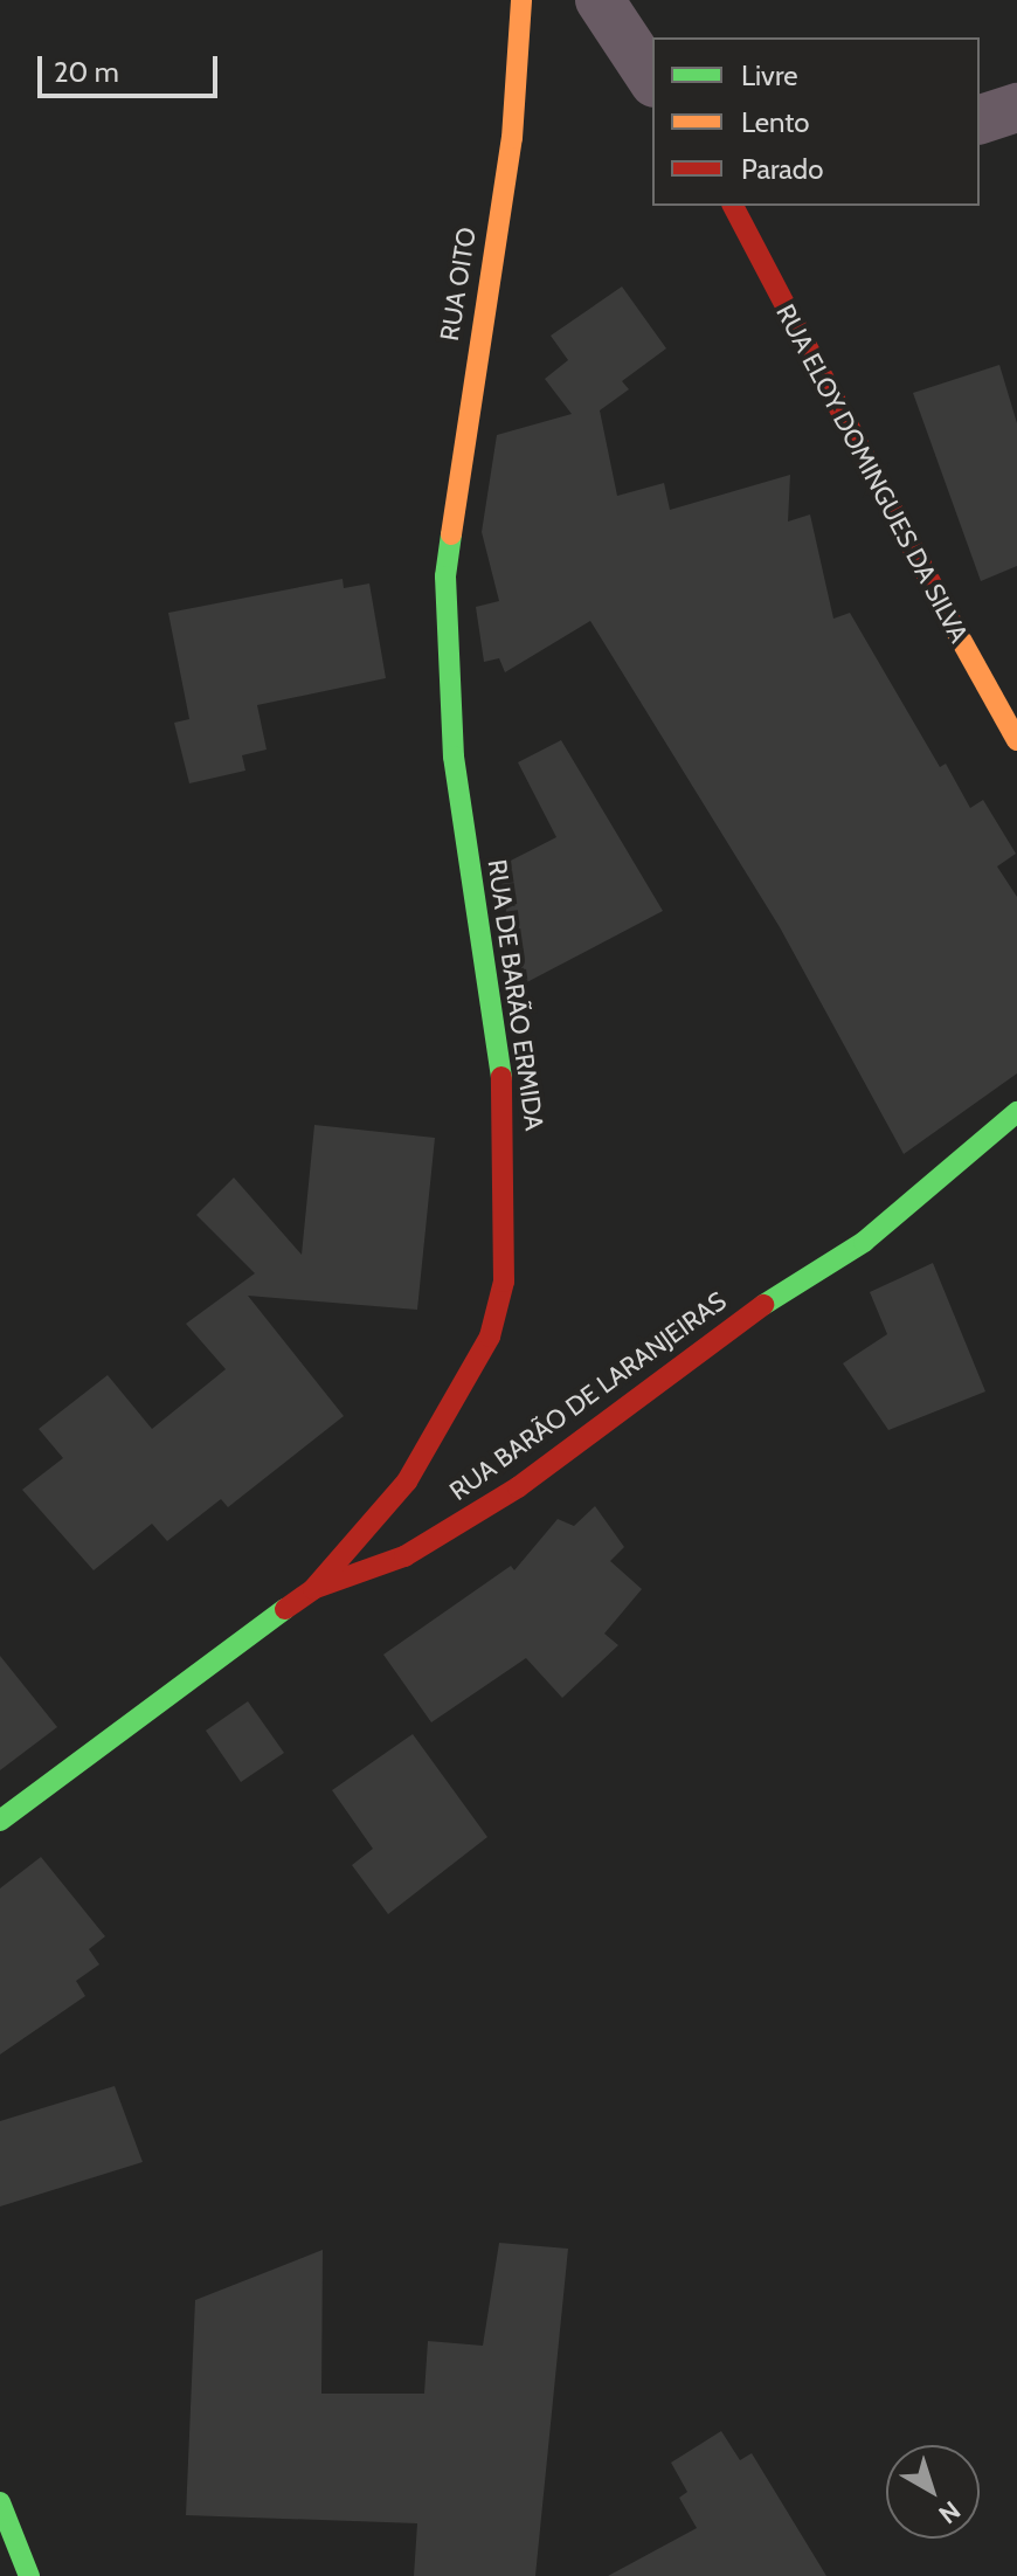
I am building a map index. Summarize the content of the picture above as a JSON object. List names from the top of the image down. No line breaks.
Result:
{"streets":{"main road":["RUA OITO","RUA ELOY DOMINGUES DA SILVA","RUA DE BARÃO ERMIDA","RUA BARÃO DE LARANJEIRAS"]},"crossings":[["RUA OITO","RUA DE BARÃO ERMIDA"],["RUA DE BARÃO ERMIDA","RUA BARÃO DE LARANJEIRAS"]],"legend":["Livre","Lento","Parado"],"scale_bar":"20 m","north":"bottom right"}
